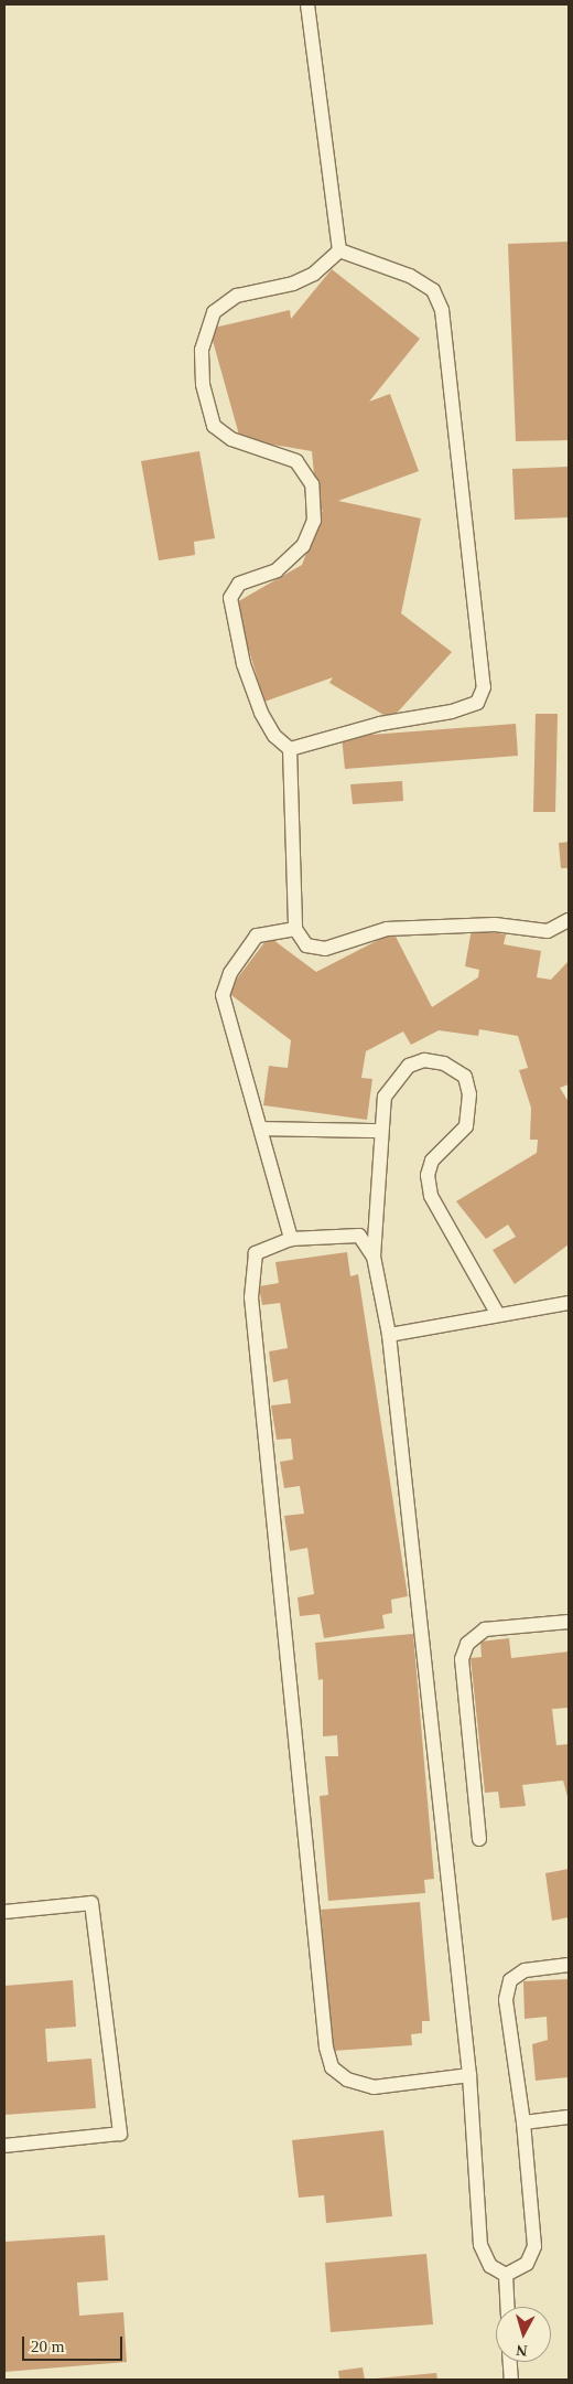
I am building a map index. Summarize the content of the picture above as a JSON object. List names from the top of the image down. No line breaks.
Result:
{"scale_bar":"20 m","north":"bottom"}
